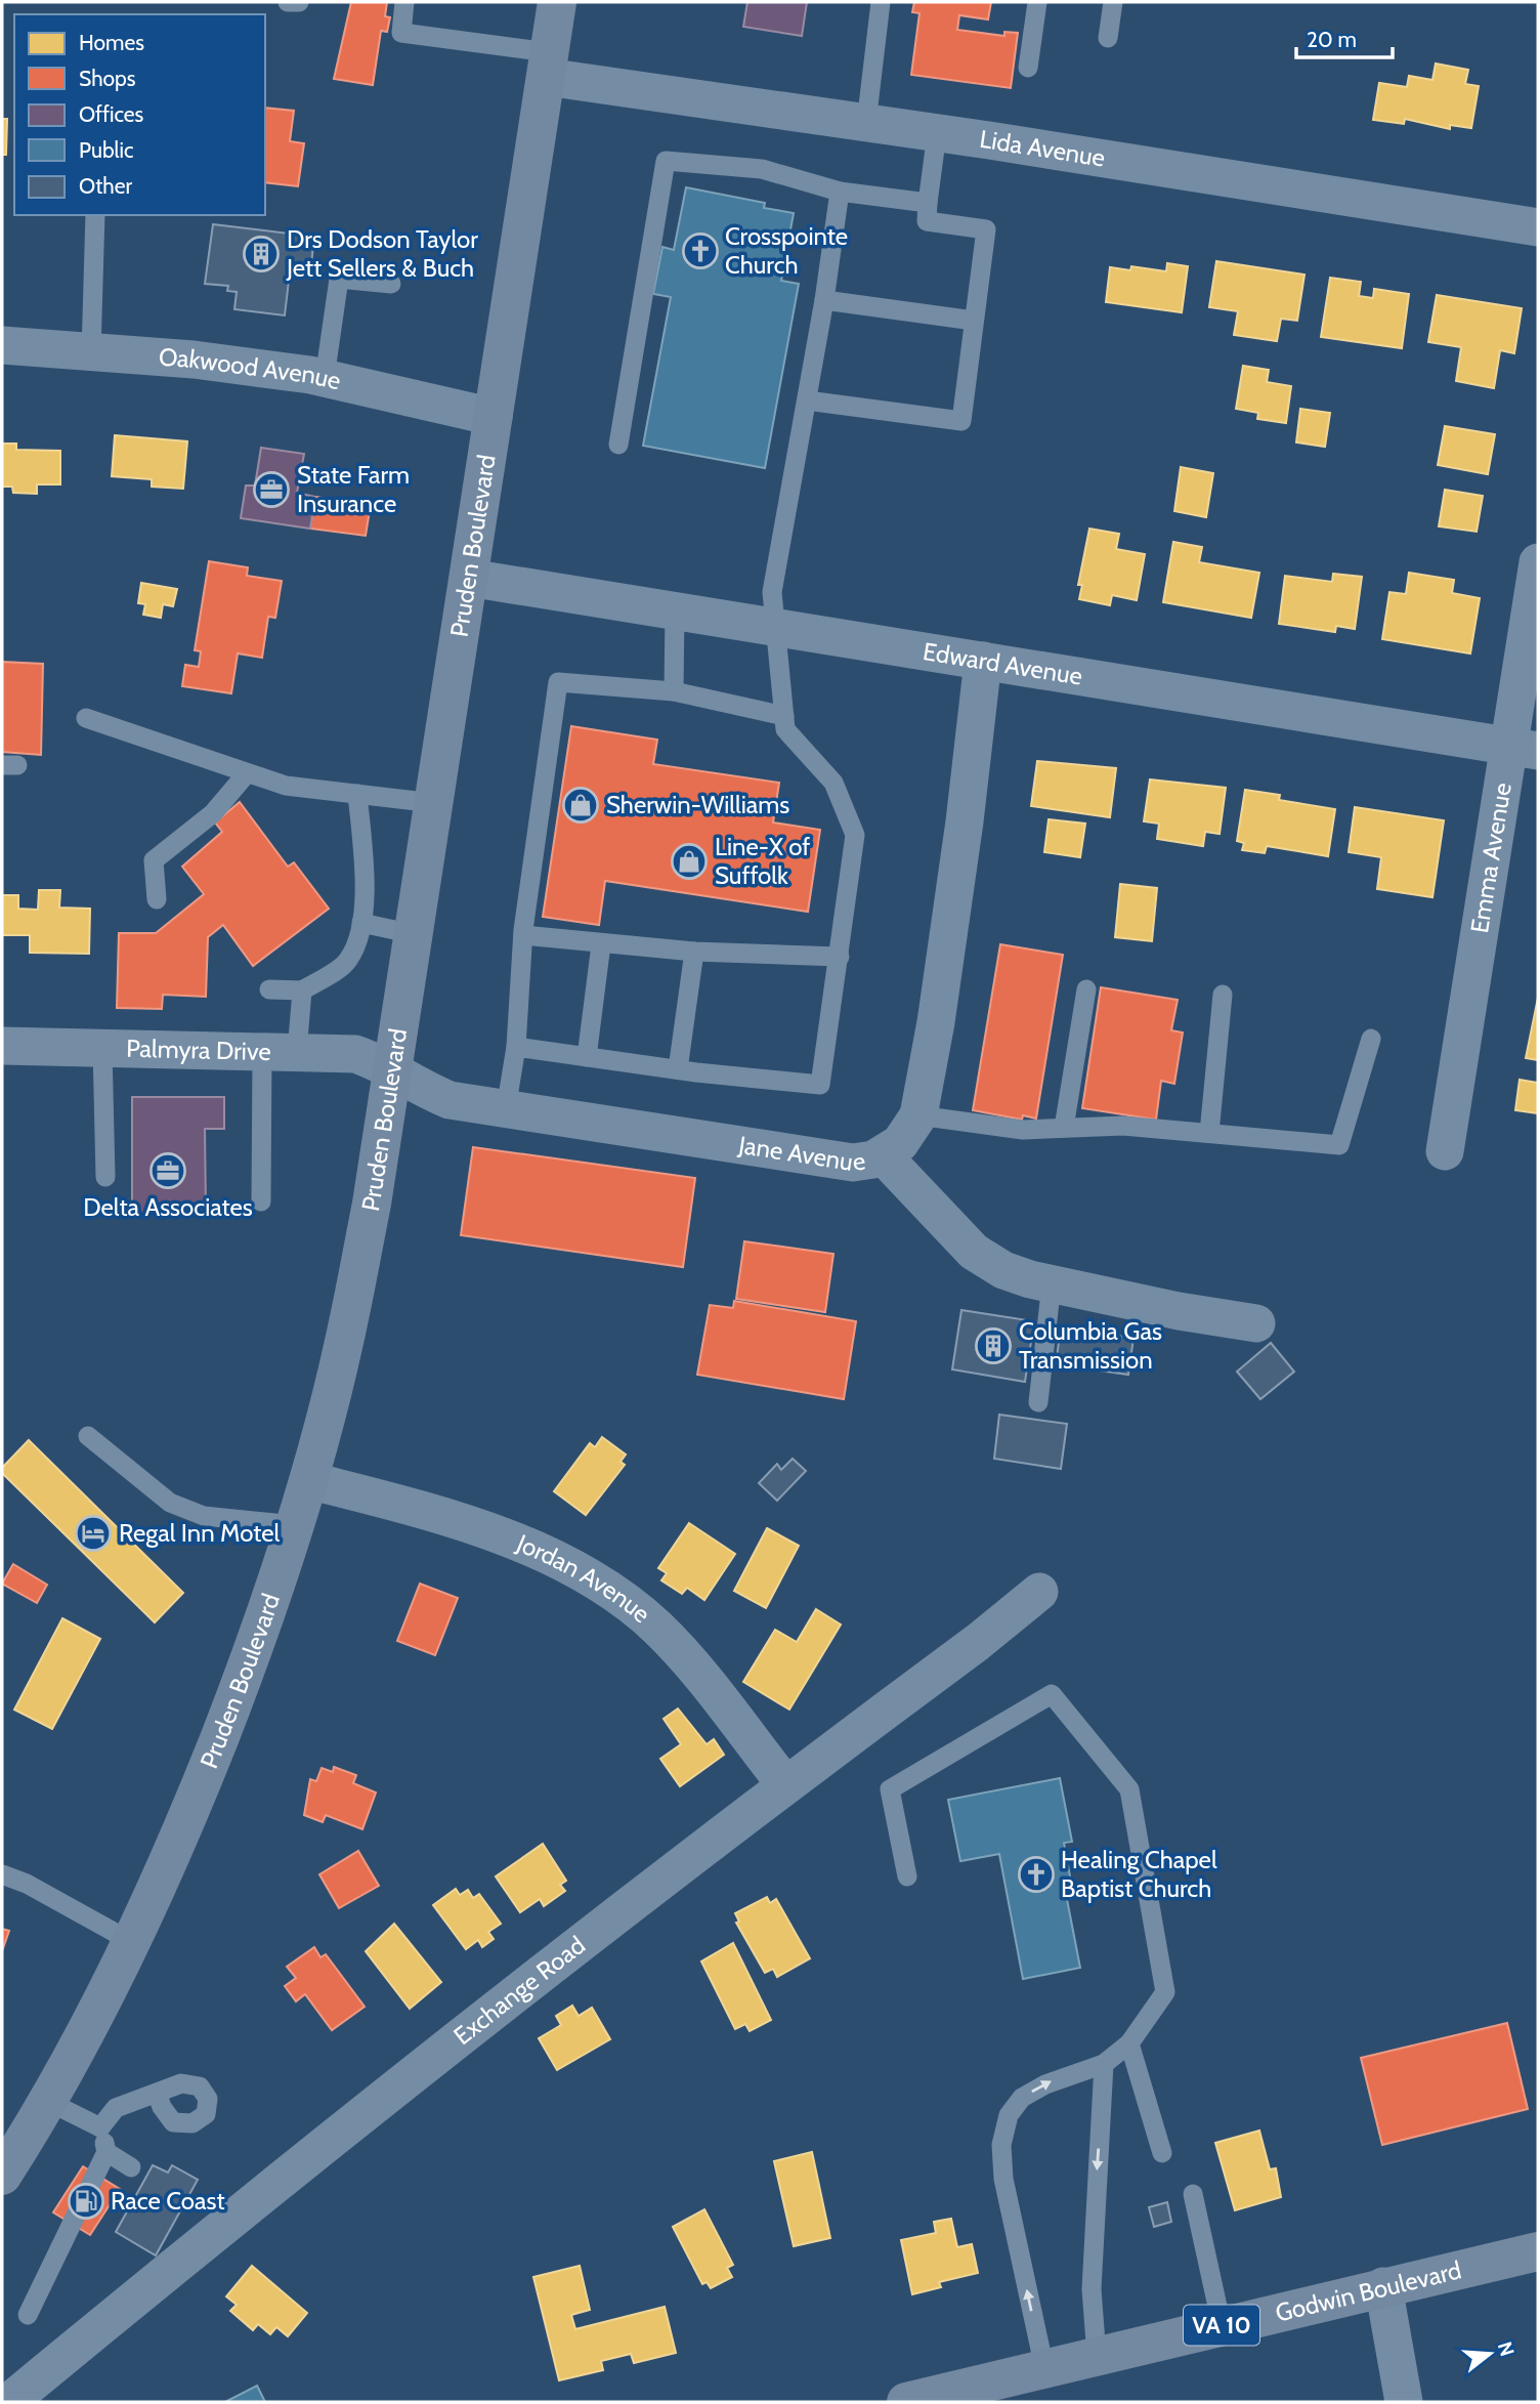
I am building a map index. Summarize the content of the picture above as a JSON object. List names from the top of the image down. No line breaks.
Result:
{"streets":{"main road":["Pruden Boulevard","Godwin Boulevard","VA 10"],"street":["Lida Avenue","Oakwood Avenue","Edward Avenue","Emma Avenue","Palmyra Drive","Jane Avenue","Jordan Avenue","Exchange Road"]},"crossings":[["Lida Avenue","Pruden Boulevard"],["Oakwood Avenue","Pruden Boulevard"],["Pruden Boulevard","Edward Avenue"],["Pruden Boulevard","Palmyra Drive"],["Pruden Boulevard","Jane Avenue"],["Pruden Boulevard","Jordan Avenue"],["Edward Avenue","Emma Avenue"],["Palmyra Drive","Jane Avenue"],["Jordan Avenue","Exchange Road"]],"places":{"church":["Crosspointe Church","Healing Chapel Baptist Church"],"building":["Drs Dodson Taylor Jett Sellers & Buch","Columbia Gas Transmission"],"office":["State Farm Insurance","Delta Associates"],"shop":["Sherwin-Williams","Line-X of Suffolk"],"hotel":["Regal Inn Motel"],"fuel station":["Race Coast"]},"legend":["Homes","Shops","Offices","Public","Other"],"scale_bar":"20 m","north":"right"}
